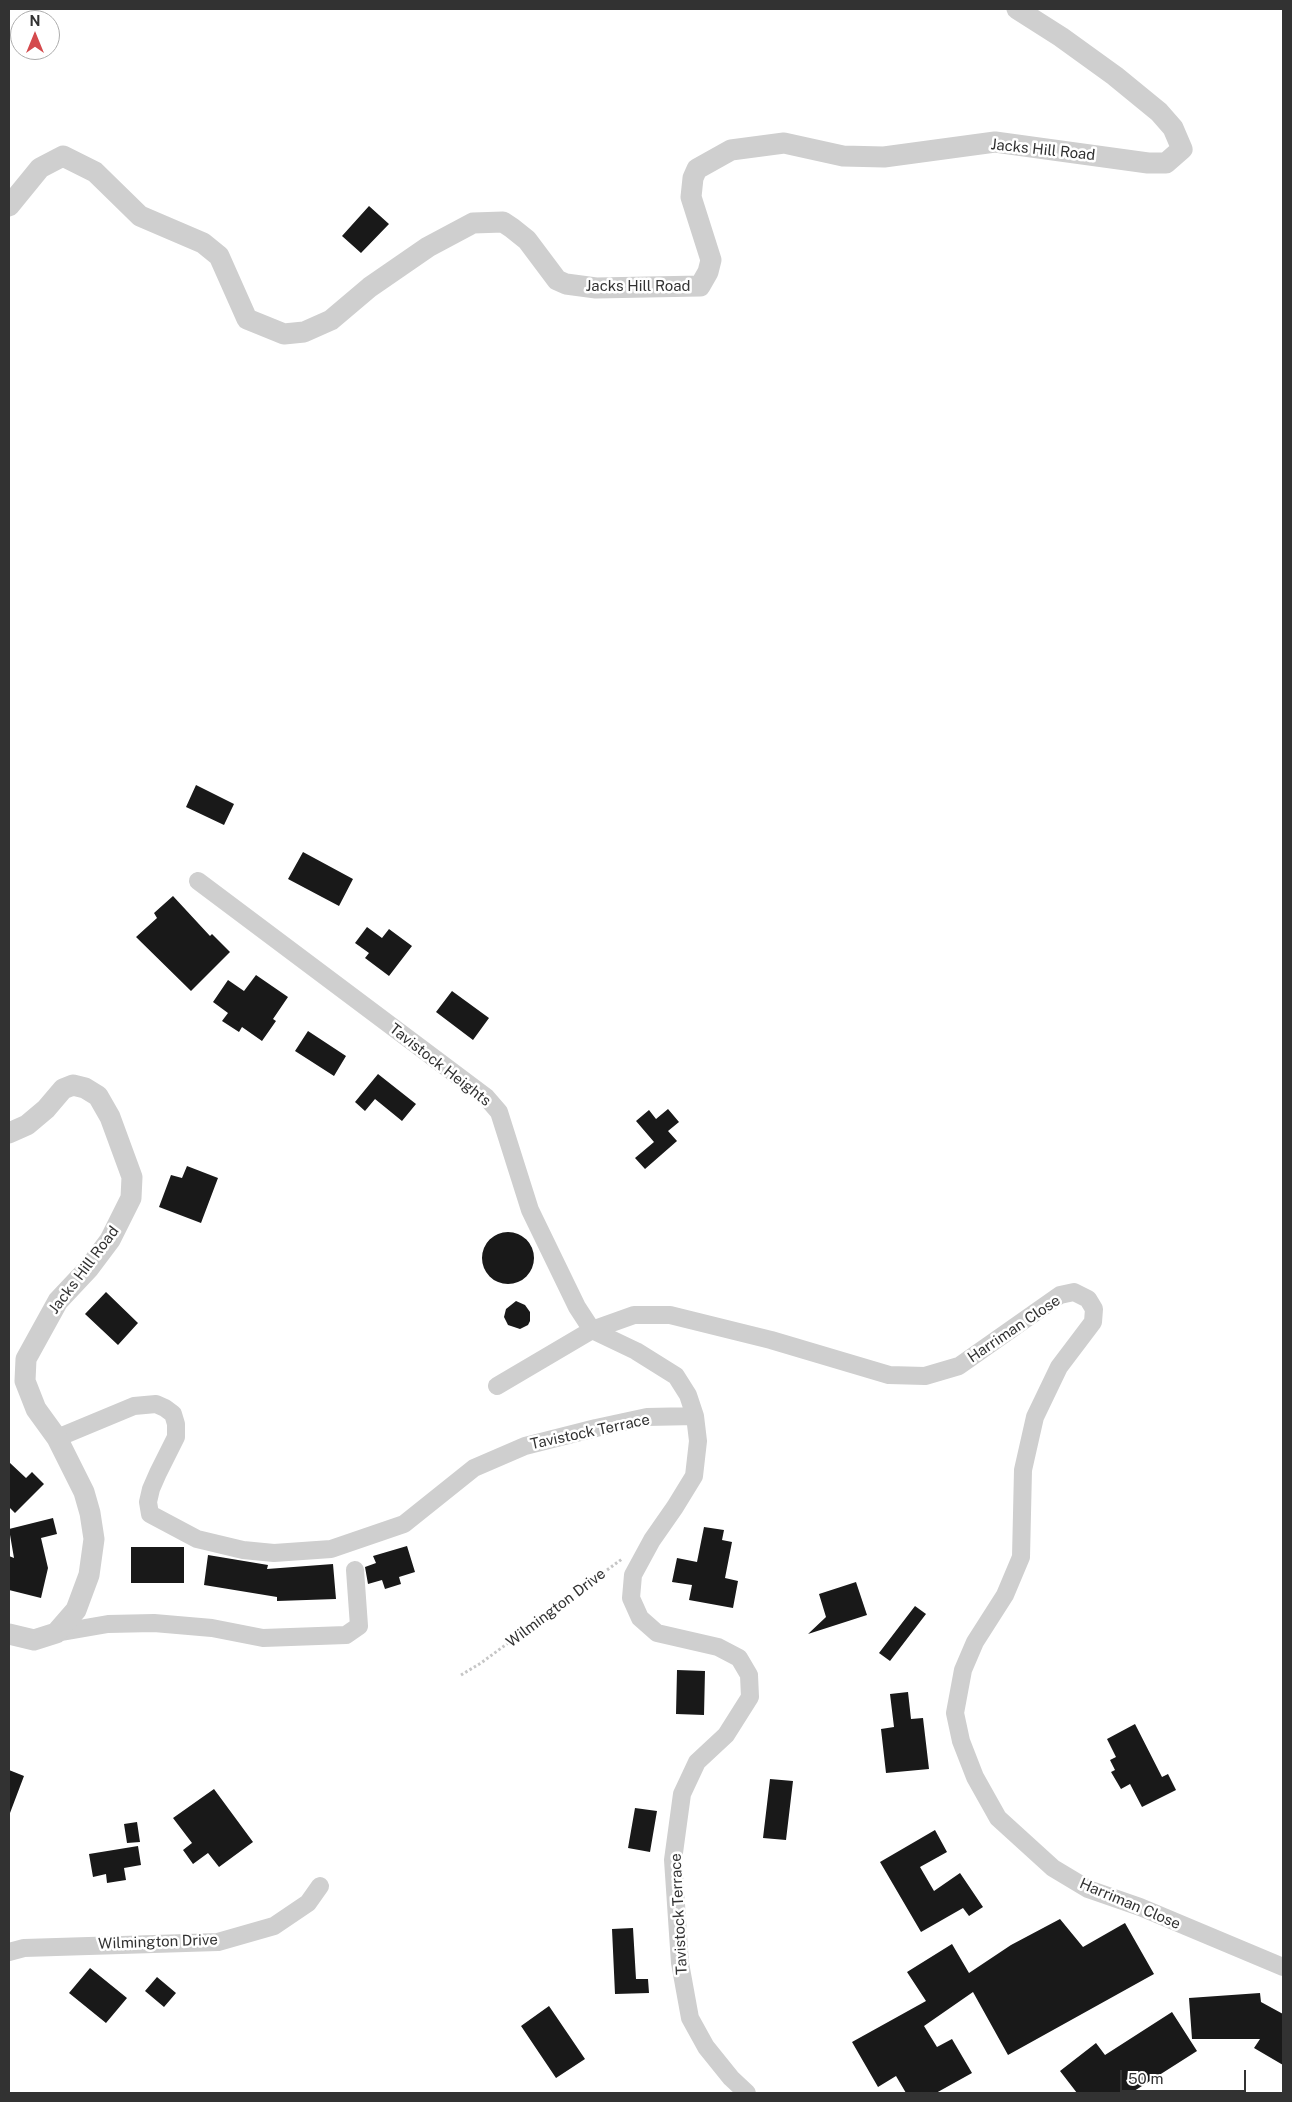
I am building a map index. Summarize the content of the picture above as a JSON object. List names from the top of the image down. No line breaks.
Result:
{"streets":{"street":["Jacks Hill Road","Tavistock Heights","Harriman Close","Tavistock Terrace","Wilmington Drive"]},"crossings":[["Jacks Hill Road","Tavistock Terrace"],["Tavistock Heights","Harriman Close"]],"scale_bar":"50 m","north":"top"}
